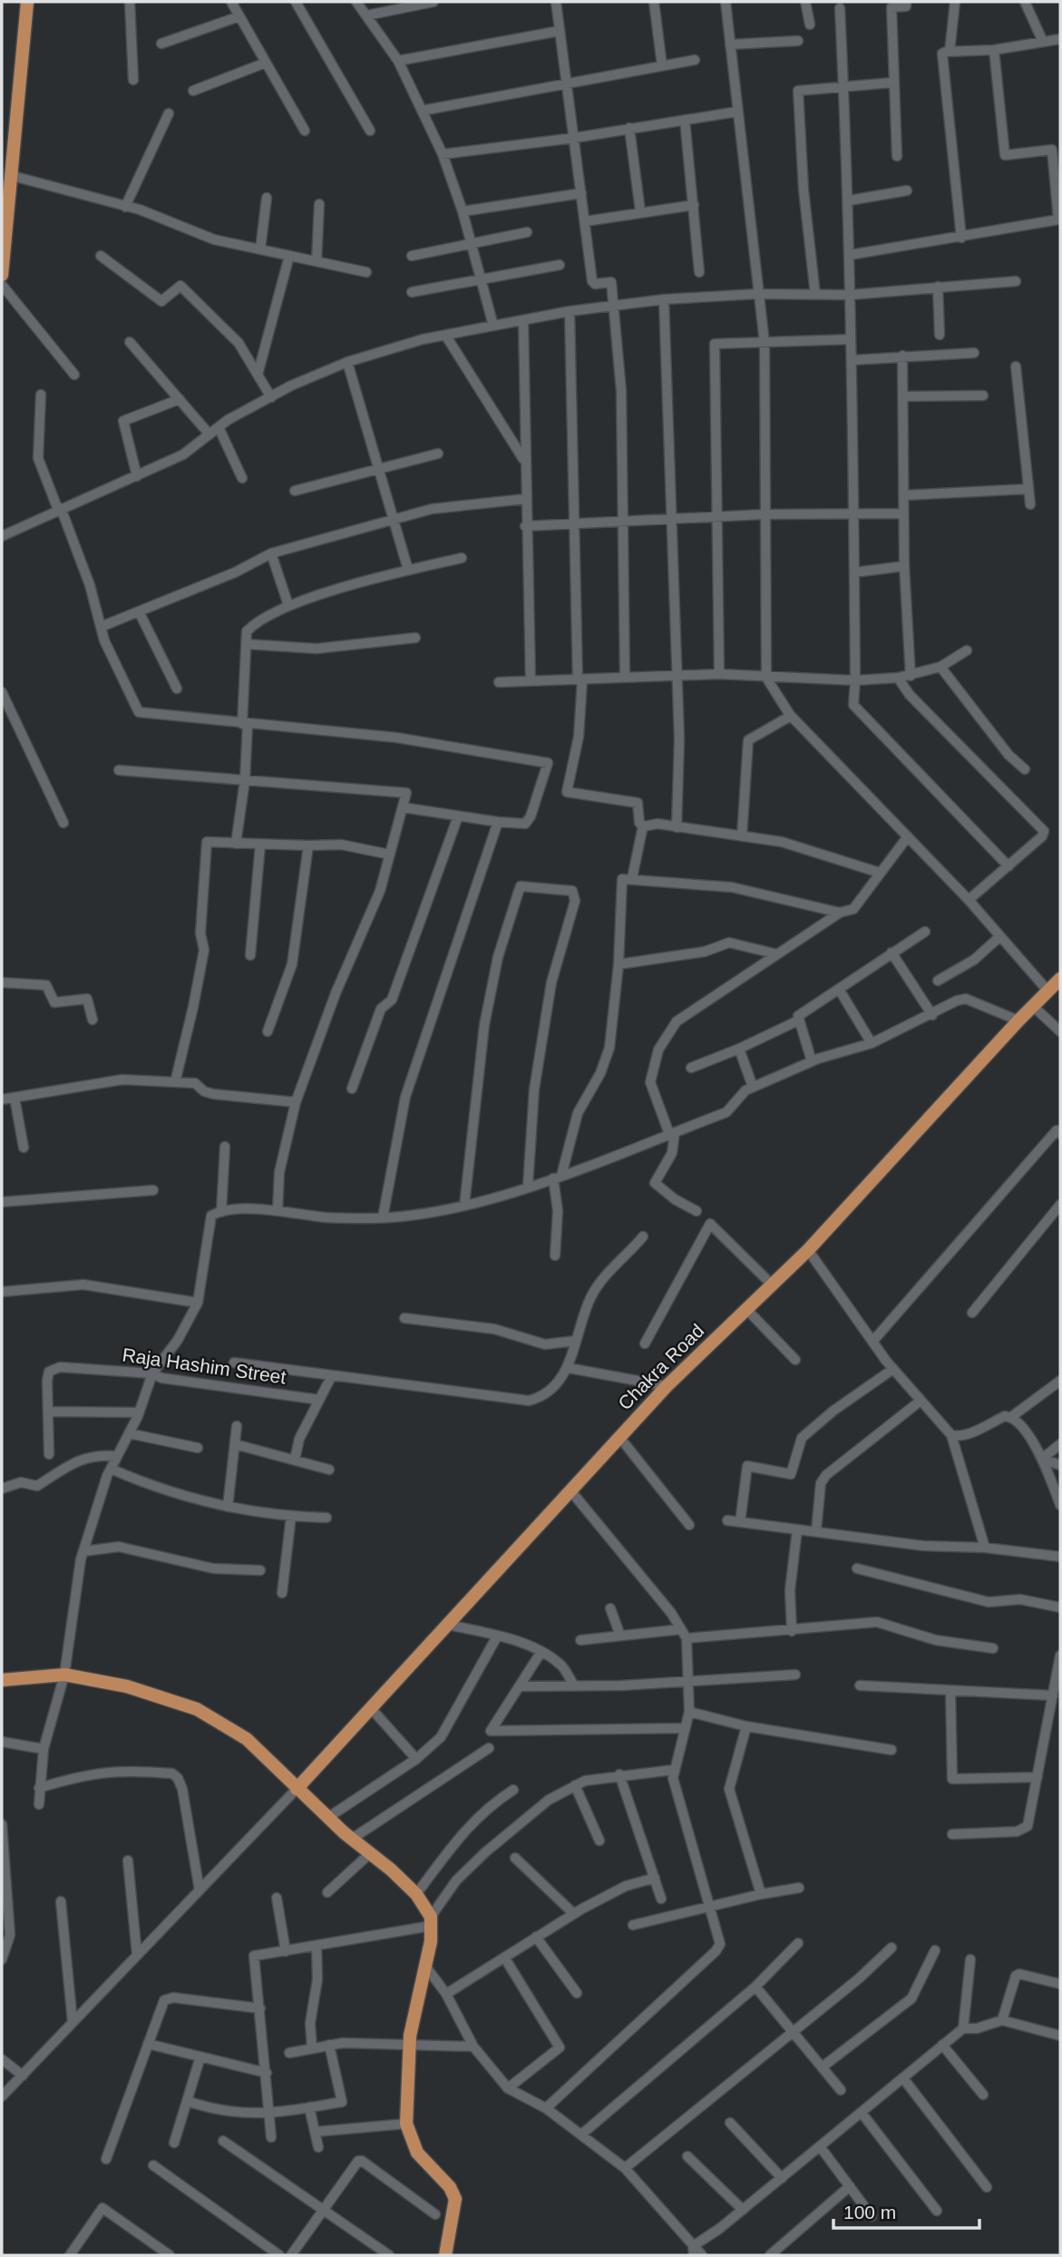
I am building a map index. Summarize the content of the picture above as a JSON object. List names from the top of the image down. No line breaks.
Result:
{"streets":{"main road":["Chakra Road"],"street":["Raja Hashim Street"]},"scale_bar":"100 m"}
